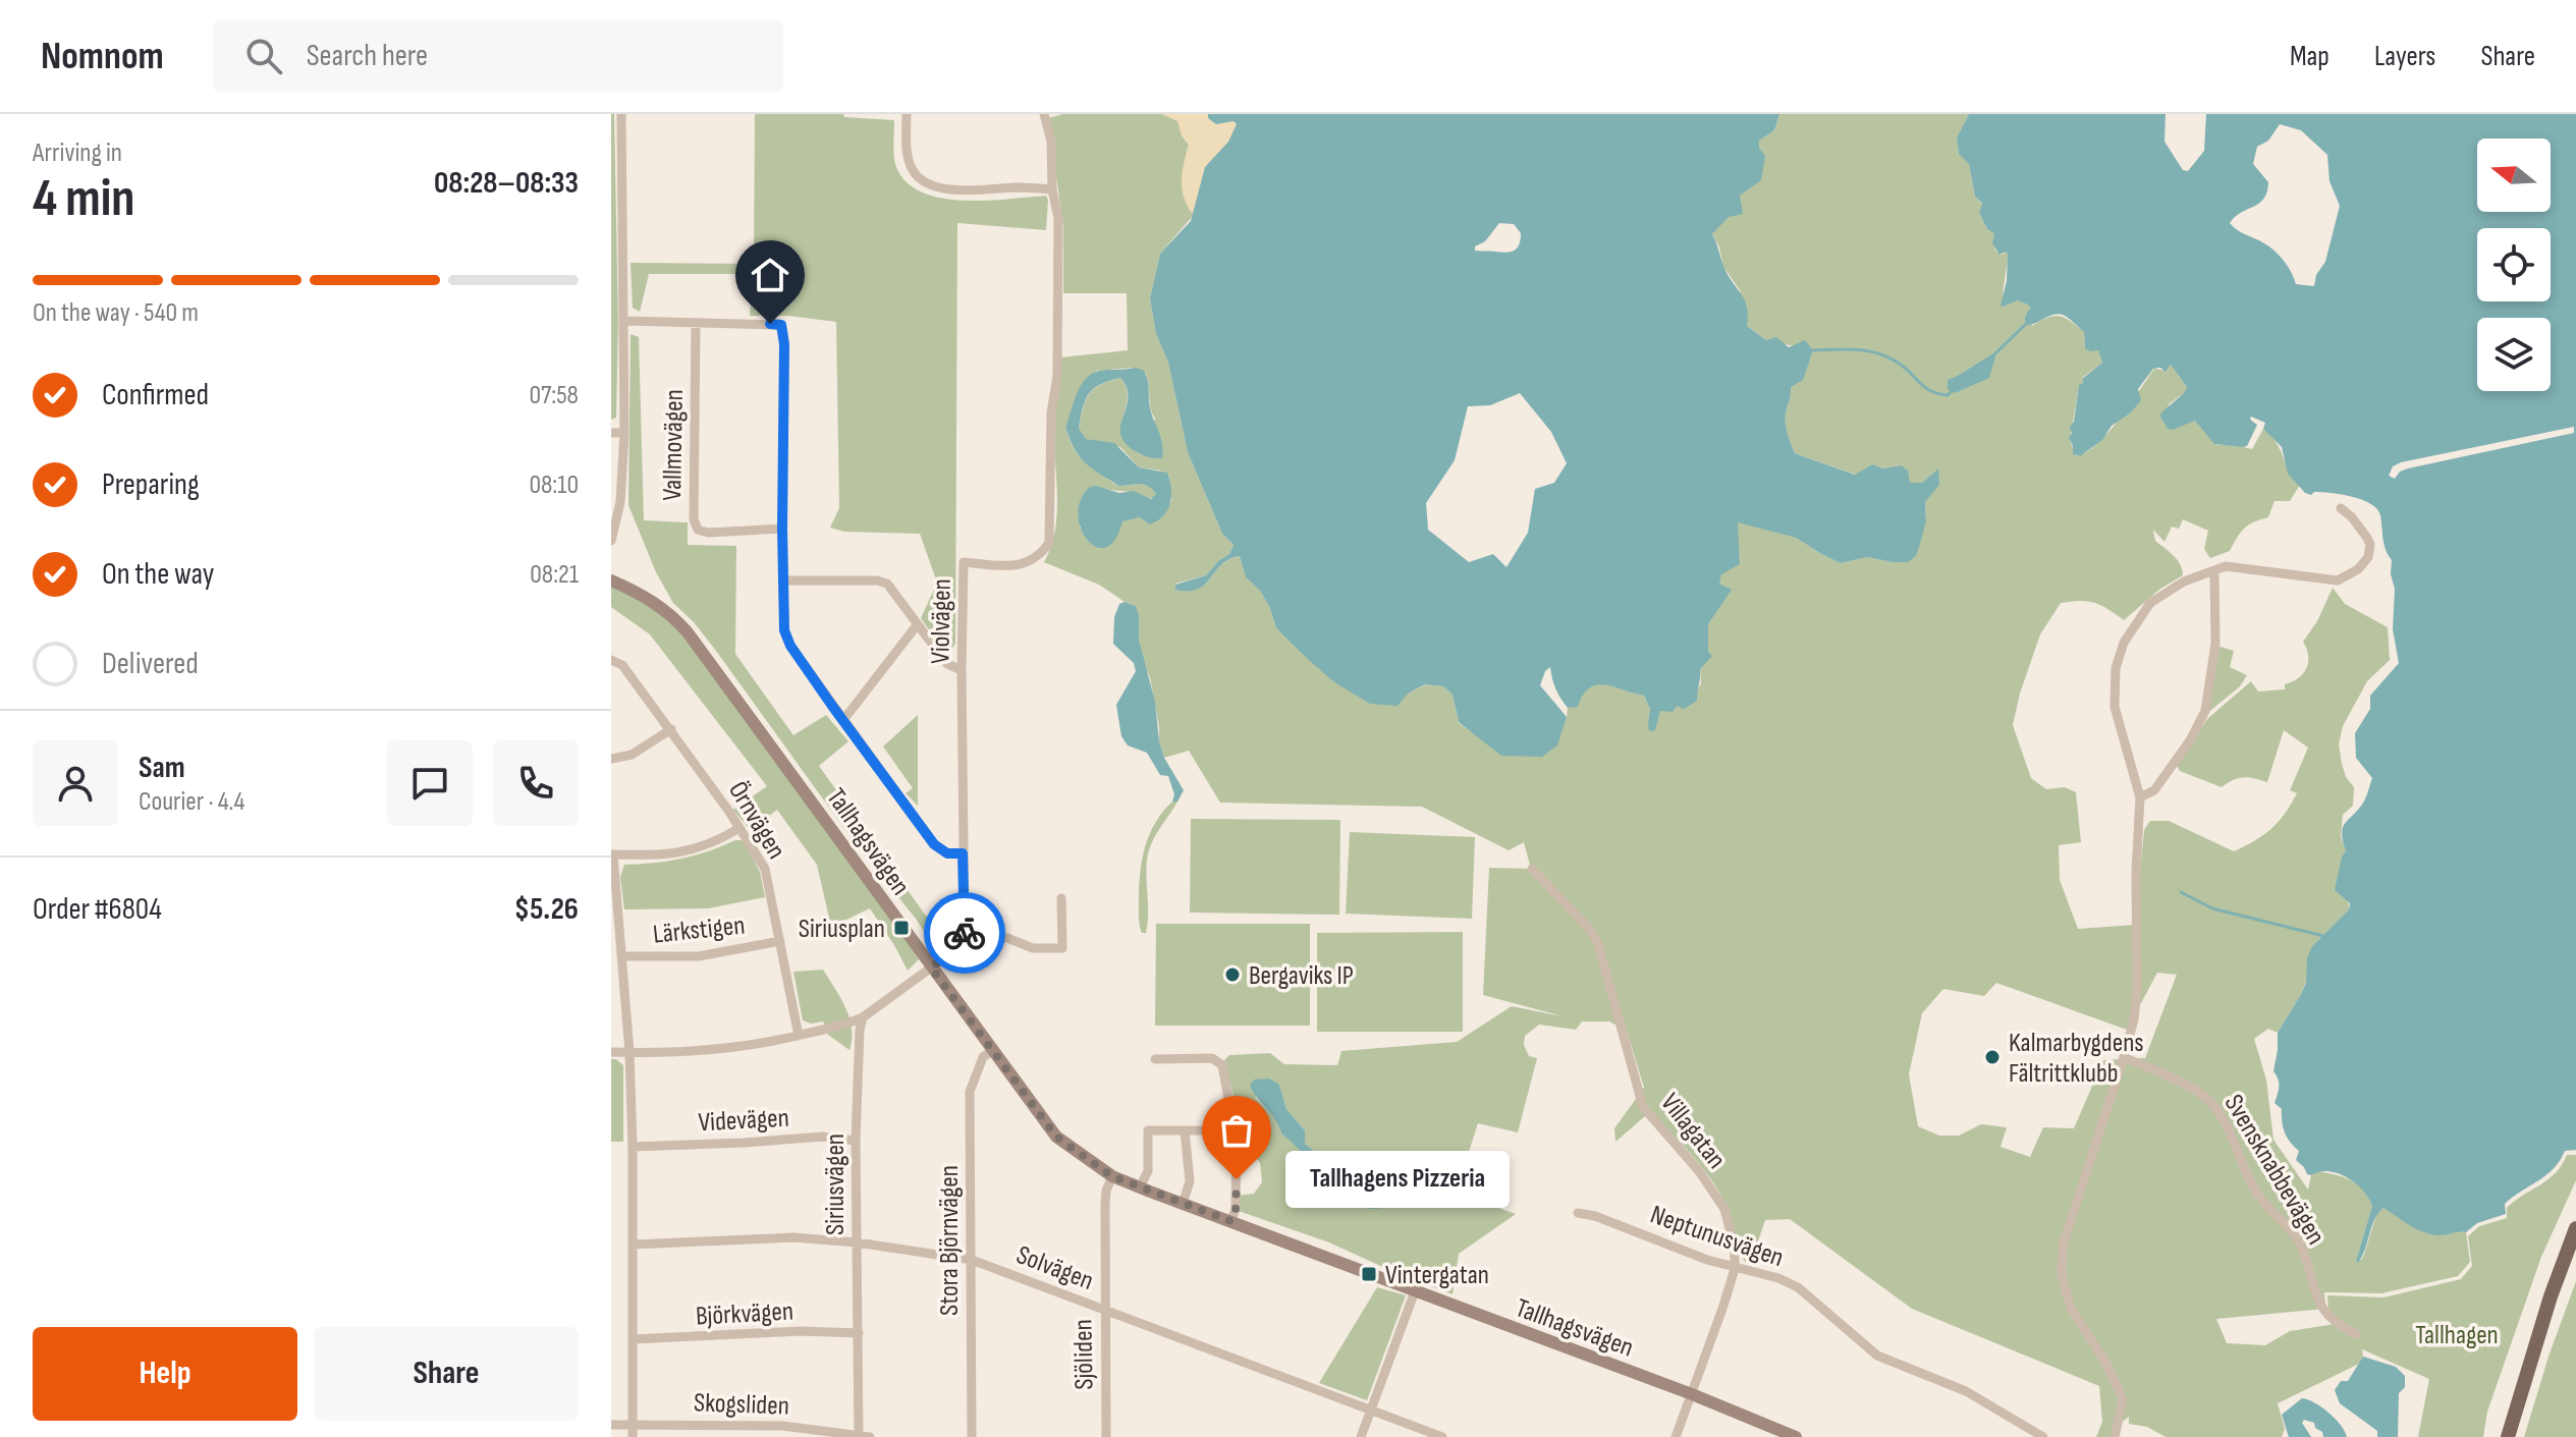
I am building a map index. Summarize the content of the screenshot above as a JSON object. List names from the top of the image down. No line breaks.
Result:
{"streets":{"main road":["Tallhagsvägen"],"street":["Vallmovägen","Violvägen","Örnvägen","Lärkstigen","Videvägen","Villagatan","Svensknabbevägen","Siriusvägen","Neptunusvägen","Stora Björnvägen","Solvägen","Björkvägen","Sjöliden","Skogsliden"]},"crossings":[["Örnvägen","Lärkstigen"],["Tallhagsvägen","Villagatan"],["Tallhagsvägen","Stora Björnvägen"],["Tallhagsvägen","Sjöliden"],["Videvägen","Siriusvägen"],["Villagatan","Neptunusvägen"],["Siriusvägen","Solvägen"],["Siriusvägen","Björkvägen"],["Siriusvägen","Skogsliden"],["Stora Björnvägen","Solvägen"],["Solvägen","Sjöliden"]],"parks":["Tallhagen"],"places":{"transit":["Siriusplan","Vintergatan"],"other":["Bergaviks IP","Kalmarbygdens Fältrittklubb","Tallhagens Pizzeria"]},"north":"left","page":{"header":"Nomnom","search":"Search here","nav":["Map","Layers","Share"],"heading":["4 min","Arriving in","08:28–08:33"],"panel":["Sam","Courier · 4.4","Order #6804","$5.26"],"bar":"On the way · 540 m","list":[["Confirmed","07:58"],["Preparing","08:10"],["On the way","08:21"],"Delivered"],"bubble":"Tallhagens Pizzeria","buttons":["Help","Share"]}}
